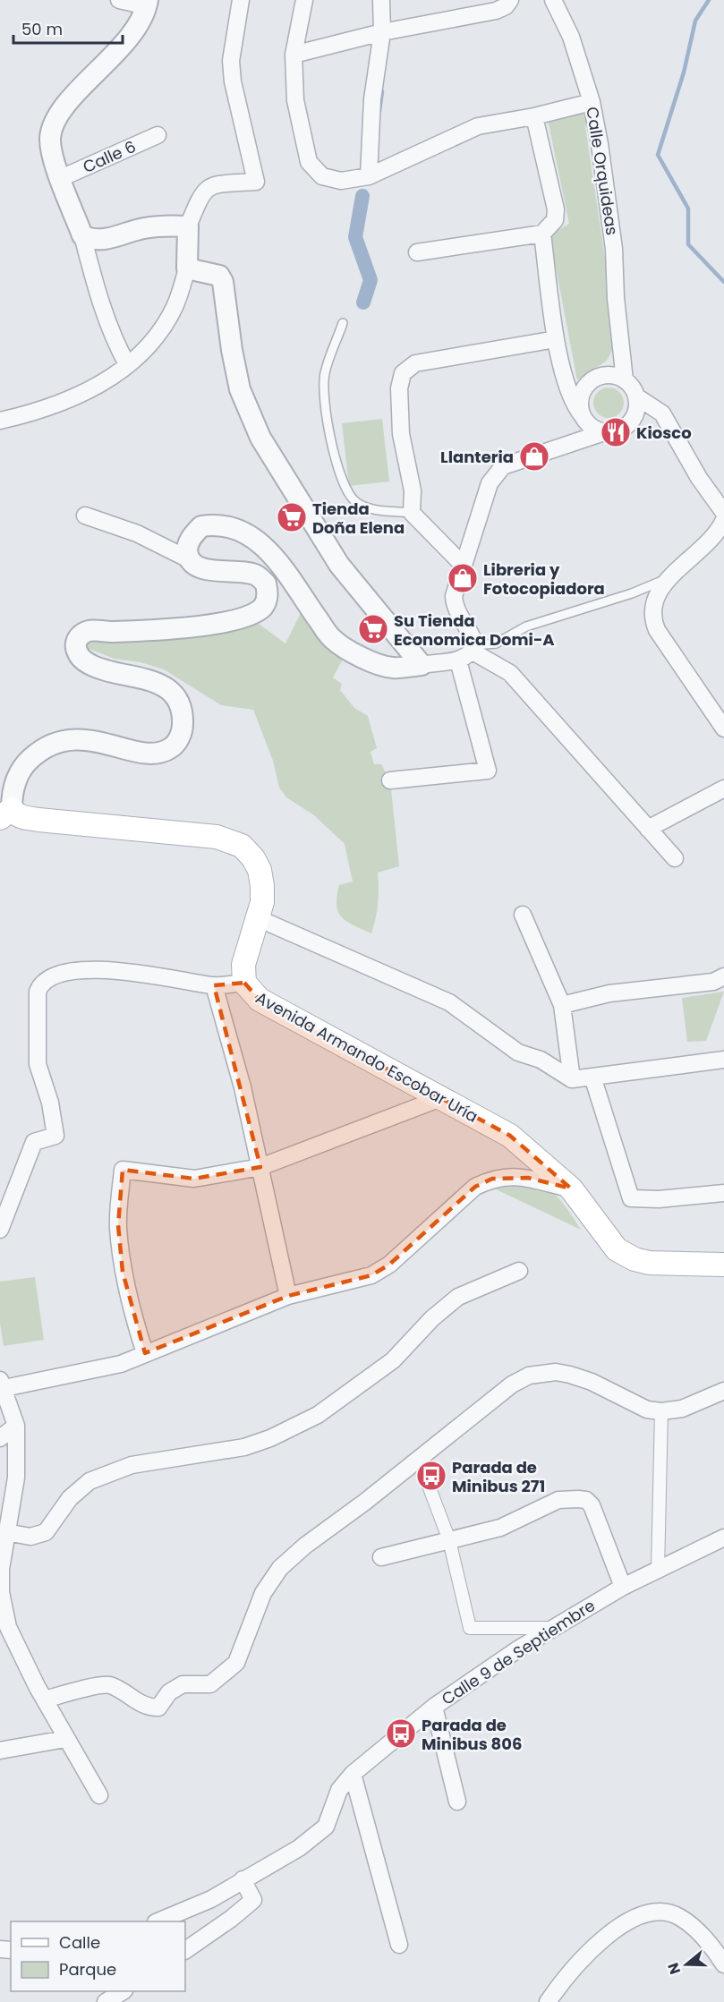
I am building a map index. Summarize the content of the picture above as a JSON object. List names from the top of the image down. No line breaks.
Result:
{"streets":{"main road":["Avenida Armando Escobar Uría"],"street":["Calle 6","Calle Orquideas","Calle 9 de Septiembre"]},"places":{"restaurant":["Kiosco"],"shop":["Llanteria","Libreria y Fotocopiadora"],"supermarket":["Tienda Doña Elena","Su Tienda Economica Domi-A"],"bus stop":["Parada de Minibus 271","Parada de Minibus 806"]},"legend":["Calle","Parque"],"scale_bar":"50 m","north":"left"}
